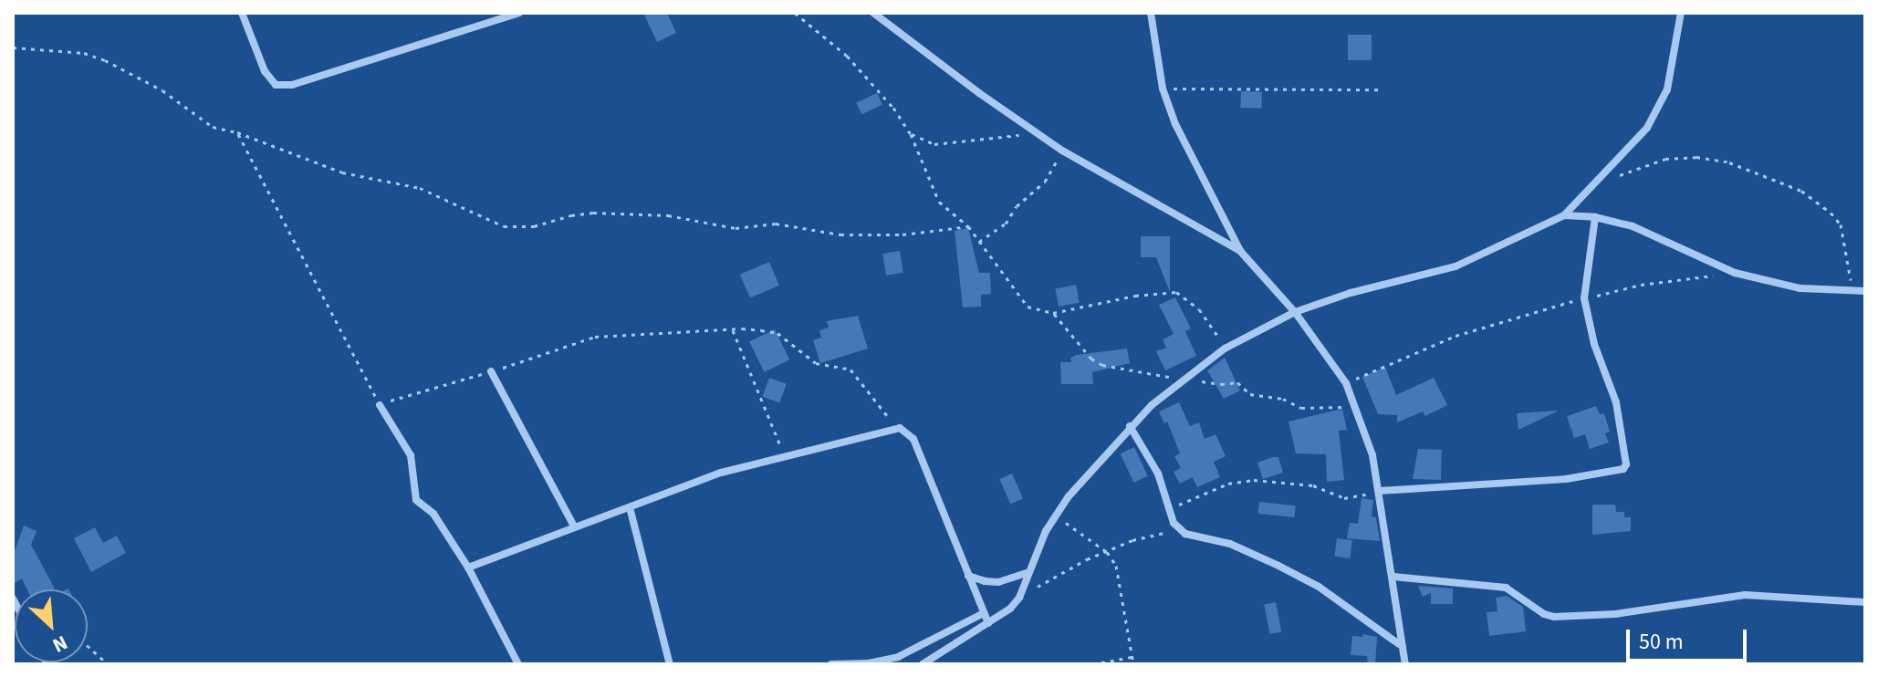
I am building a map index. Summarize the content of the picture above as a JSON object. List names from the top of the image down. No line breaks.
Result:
{"scale_bar":"50 m","north":"bottom right"}
